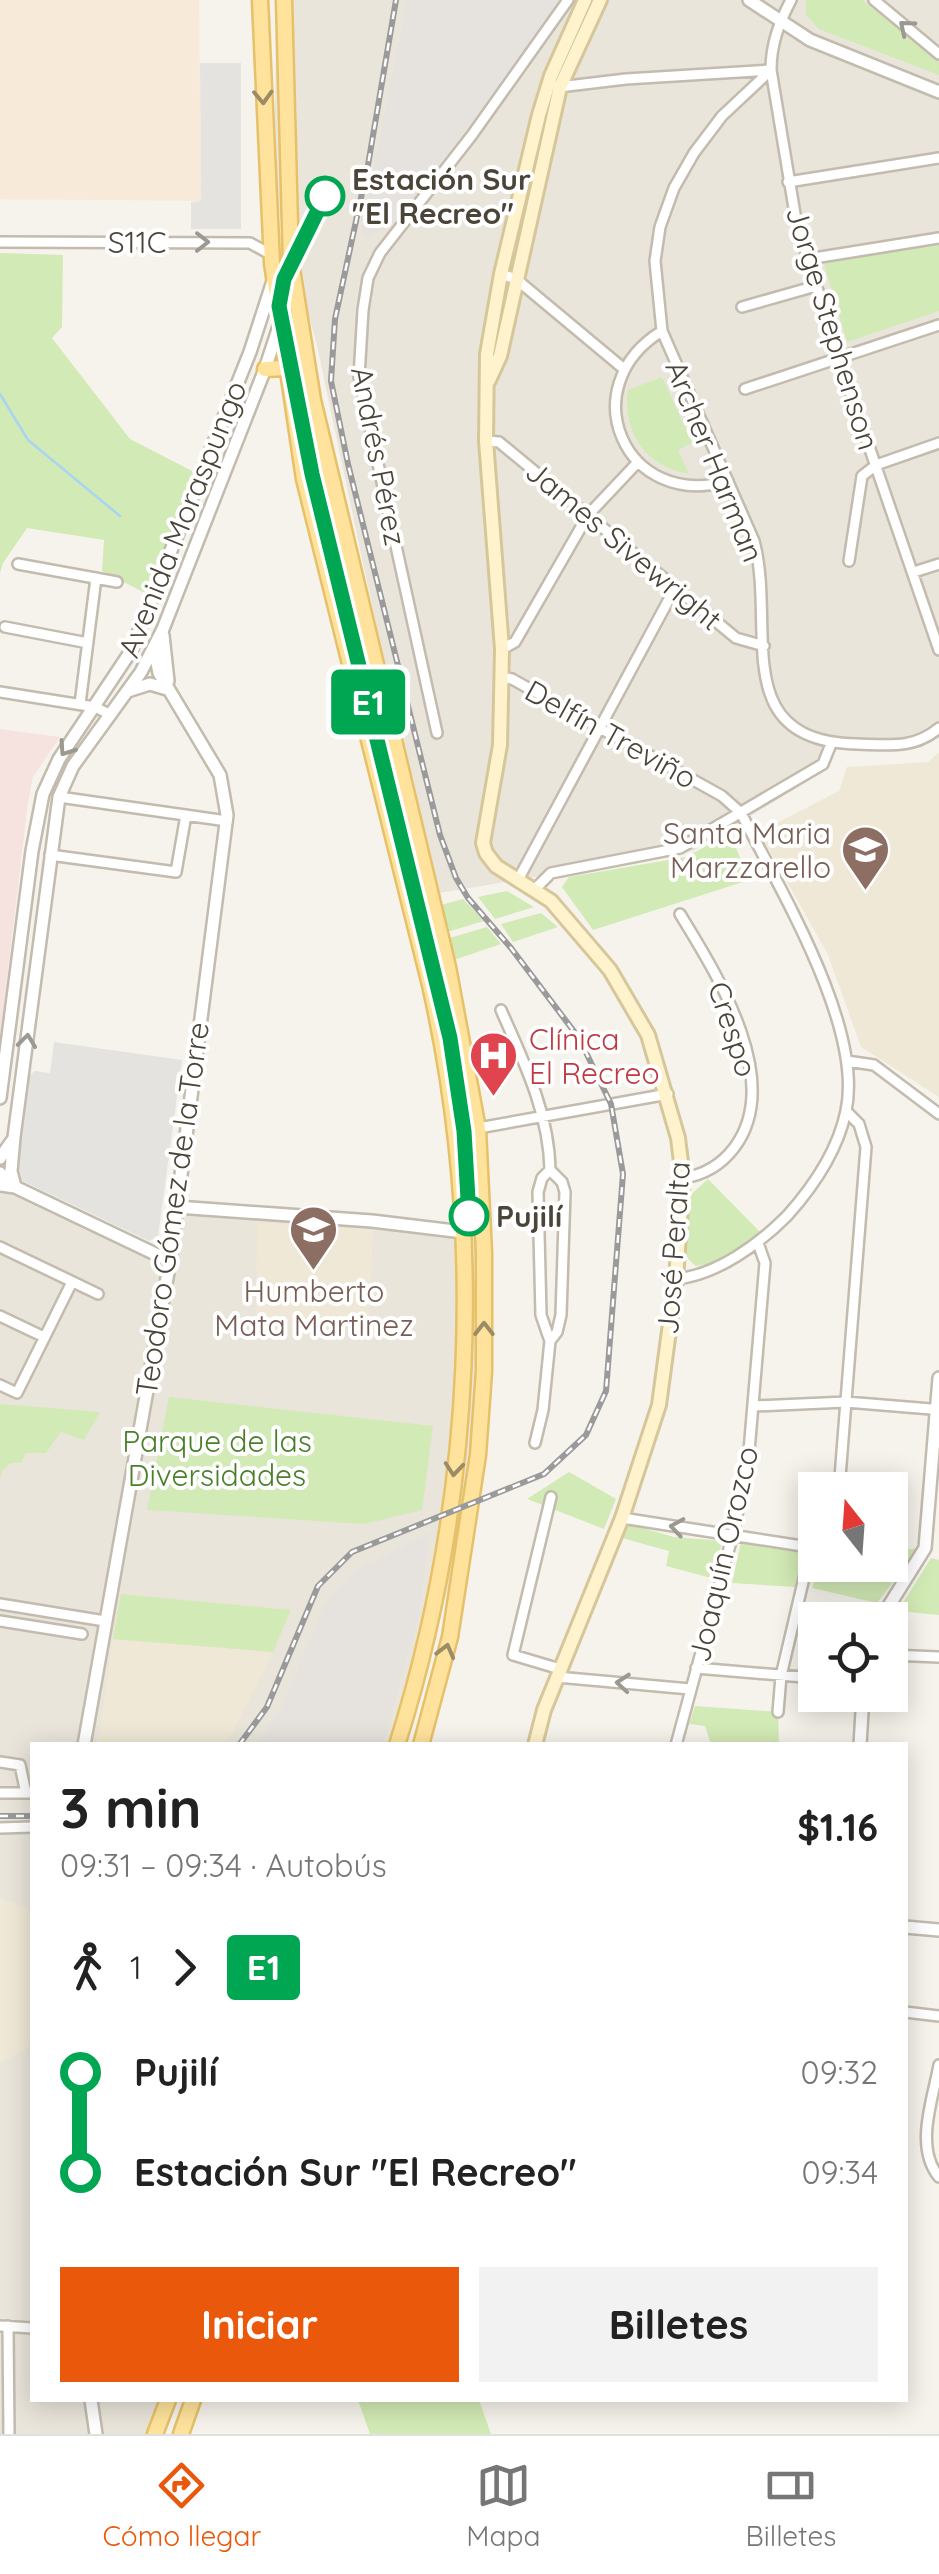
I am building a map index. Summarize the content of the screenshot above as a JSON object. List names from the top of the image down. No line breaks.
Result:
{"streets":{"main road":["José Peralta"],"street":["S11C","Jorge Stephenson","Andrés Pérez","Archer Harman","Avenida Moraspungo","James Sivewright","Delfín Treviño","Crespo","Teodoro Gómez de la Torre","Joaquín Orozco"]},"crossings":[["Jorge Stephenson","Archer Harman"],["Archer Harman","James Sivewright"],["Avenida Moraspungo","Teodoro Gómez de la Torre"],["James Sivewright","José Peralta"],["Delfín Treviño","José Peralta"],["Delfín Treviño","Joaquín Orozco"],["Crespo","José Peralta"]],"one_way":["S11C"],"parks":["Parque de las Diversidades"],"places":{"other":["Estación Sur \"El Recreo\"","Pujilí"],"school or university":["Santa Maria Marzzarello","Humberto Mata Martinez"],"hospital":["Clínica El Recreo"]},"lines":["bus line E1"],"north":"top","page":{"on_map":"E1","heading":["3 min","09:31 – 09:34 · Autobús","$1.16"],"legs":["1","E1"],"list":[{"name":"Pujilí","value":"09:32"},{"name":"Estación Sur \"El Recreo\"","value":"09:34"}],"buttons":["Iniciar","Billetes"],"tabs":["Cómo llegar","Mapa","Billetes"]}}
